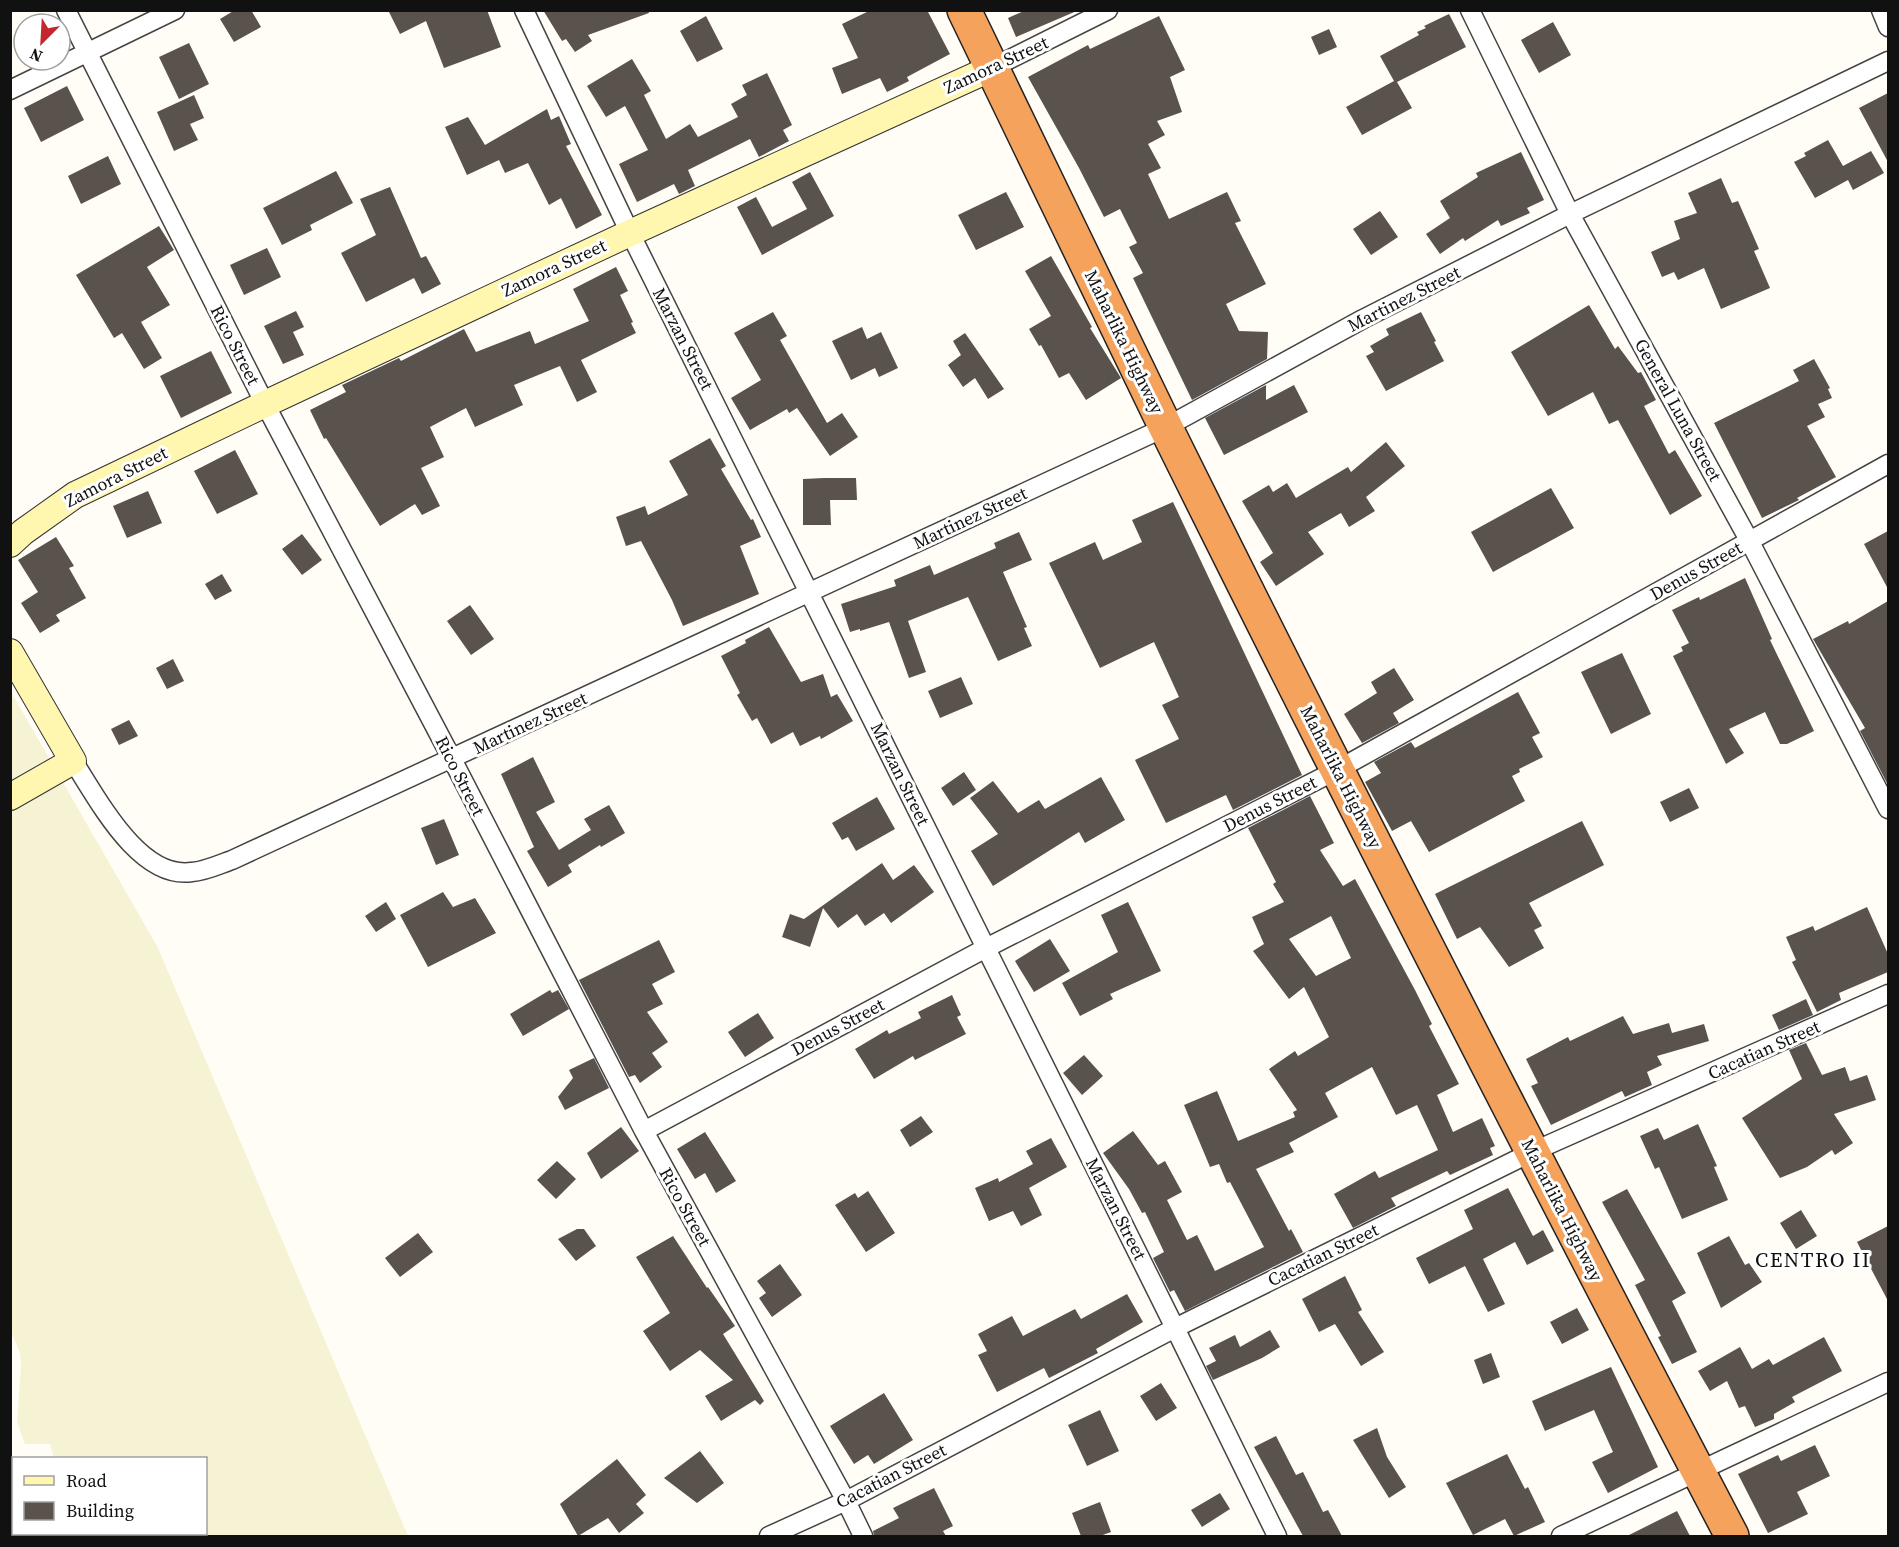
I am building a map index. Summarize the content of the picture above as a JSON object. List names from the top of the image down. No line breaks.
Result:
{"streets":{"highway":["Maharlika Highway"],"street":["Zamora Street","Martinez Street","Marzan Street","Rico Street","General Luna Street","Denus Street","Cacatian Street"]},"crossings":[["Zamora Street","Marzan Street"],["Zamora Street","Maharlika Highway"],["Zamora Street","Rico Street"],["Martinez Street","Marzan Street"],["Martinez Street","Maharlika Highway"],["Martinez Street","Rico Street"],["Martinez Street","General Luna Street"],["Marzan Street","Denus Street"],["Marzan Street","Cacatian Street"],["Maharlika Highway","Denus Street"],["Maharlika Highway","Cacatian Street"],["Rico Street","Denus Street"],["Rico Street","Cacatian Street"],["General Luna Street","Denus Street"]],"districts":["CENTRO II"],"legend":["Road","Building"],"north":"bottom left"}
